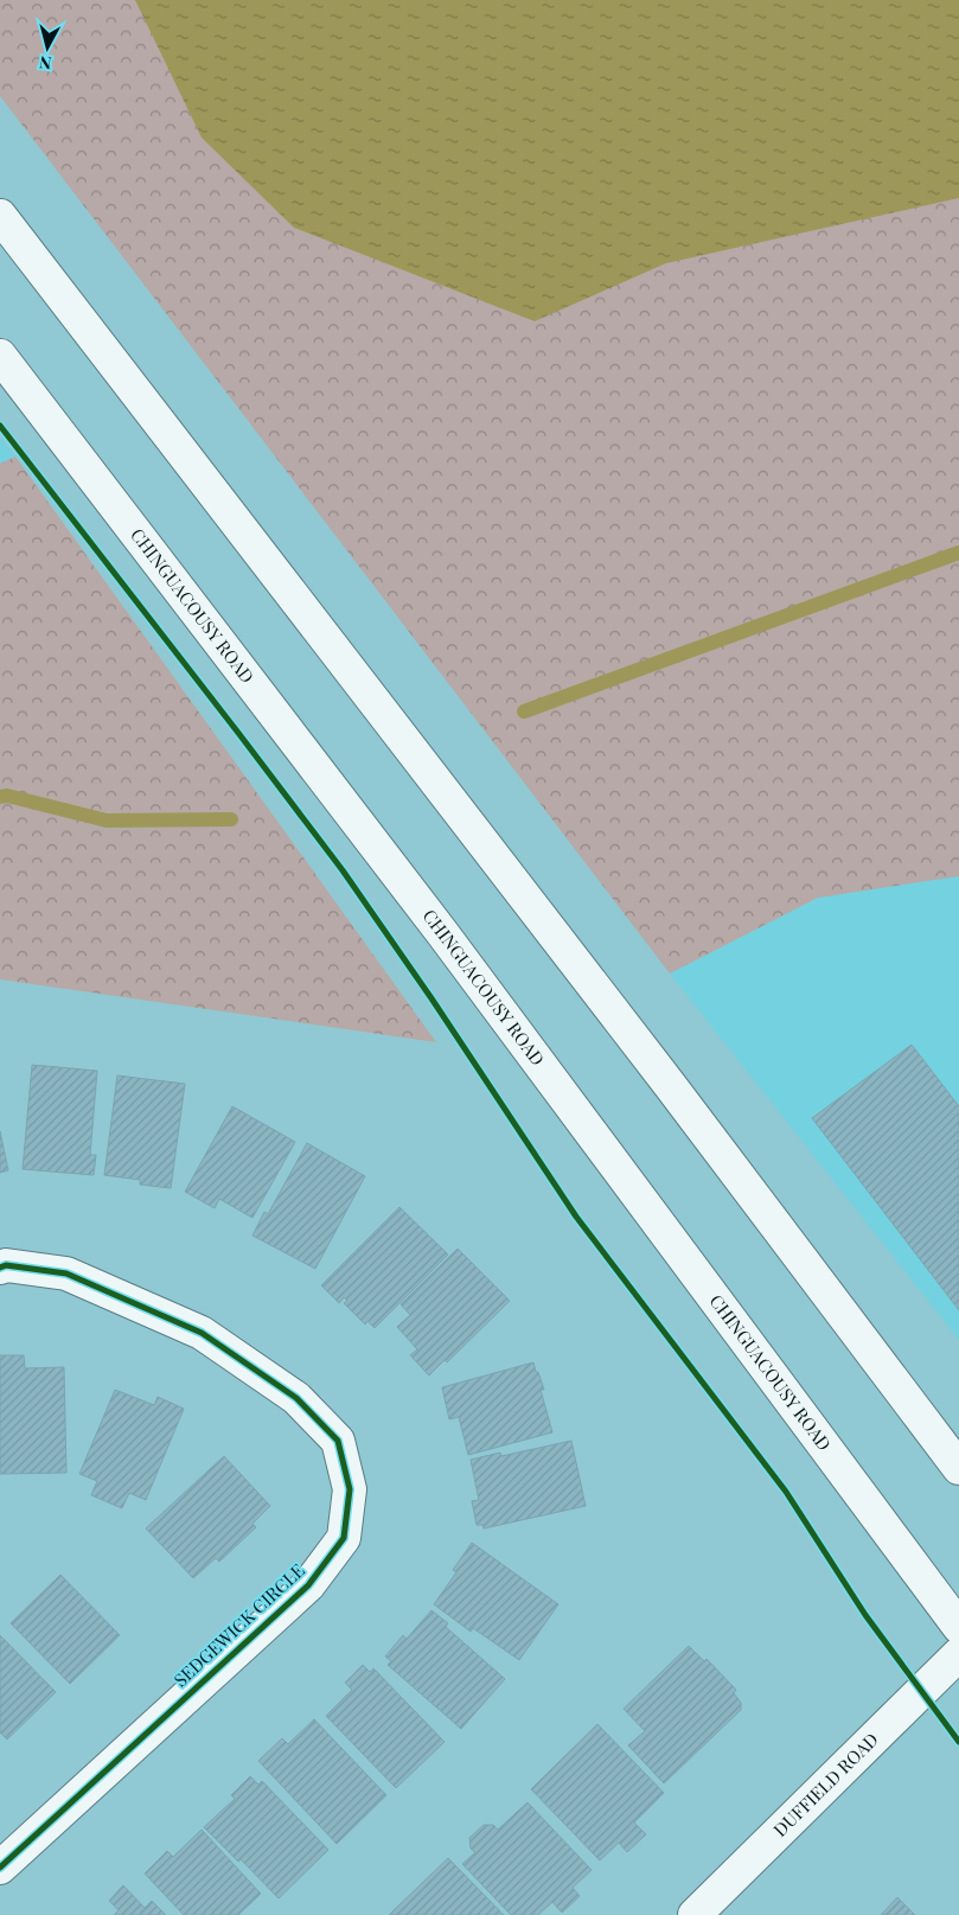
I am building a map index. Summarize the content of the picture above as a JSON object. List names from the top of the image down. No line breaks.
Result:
{"streets":{"main road":["CHINGUACOUSY ROAD","SEDGEWICK CIRCLE","DUFFIELD ROAD"]},"north":"bottom"}
